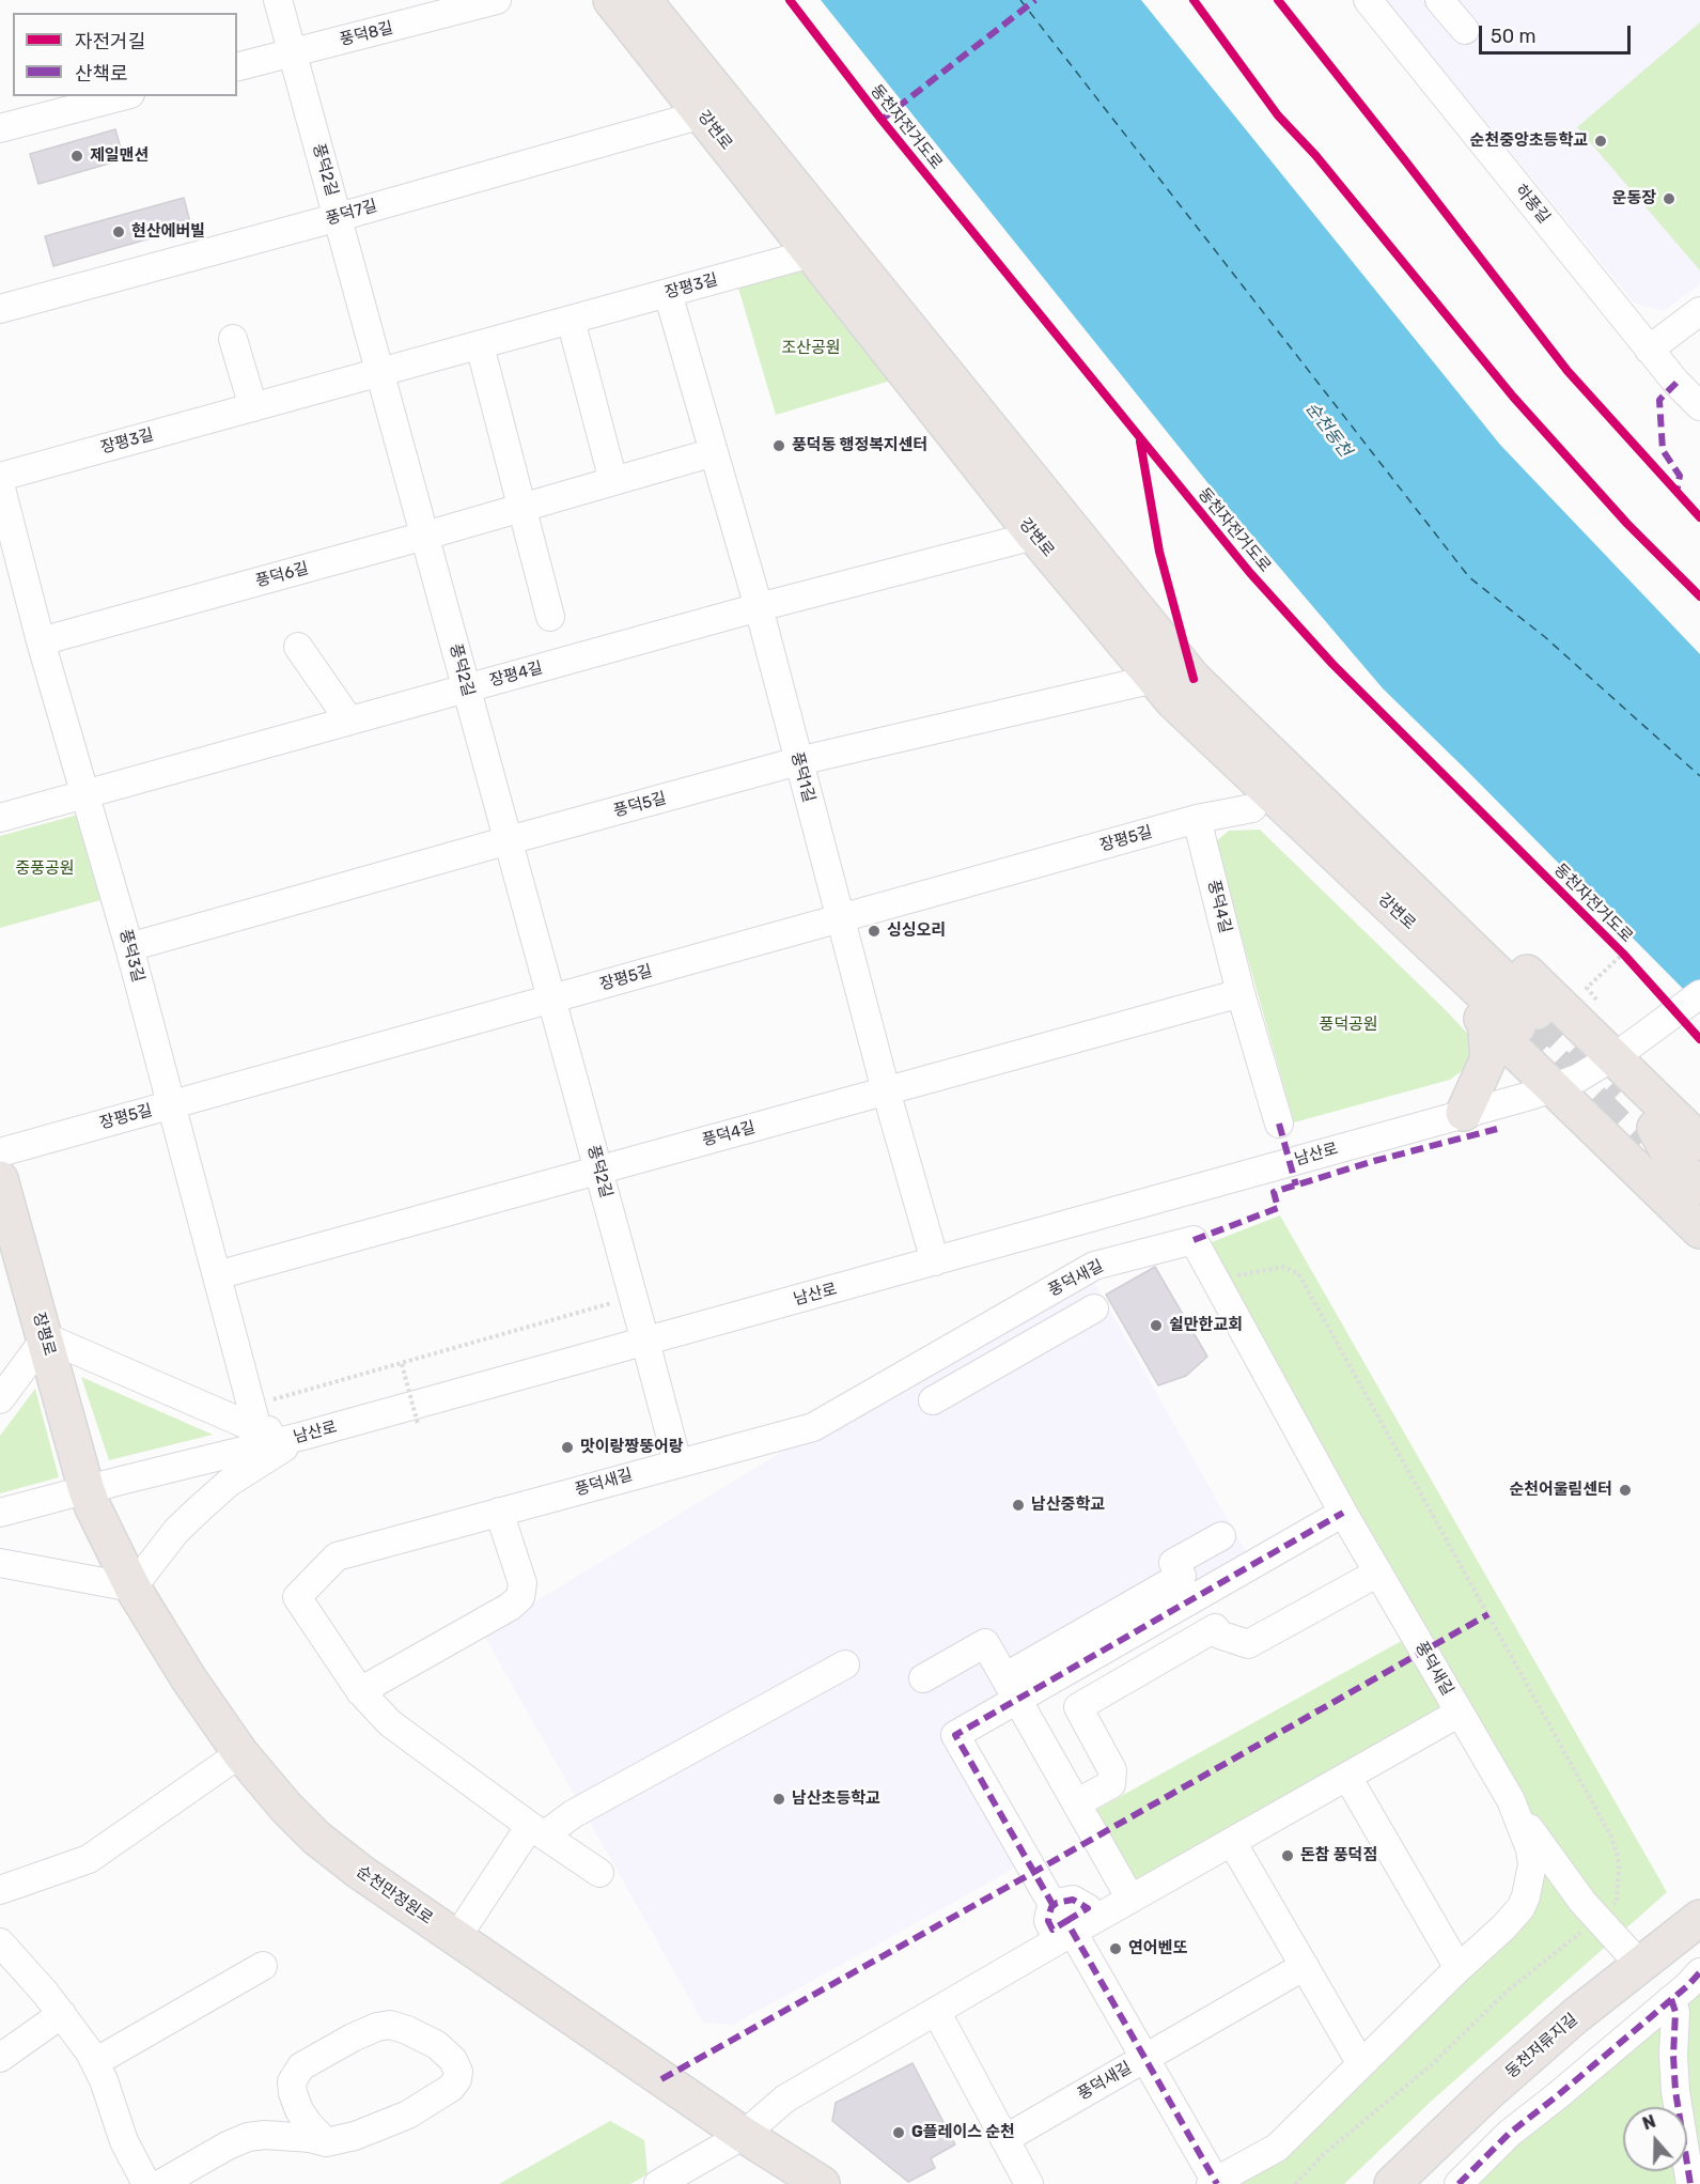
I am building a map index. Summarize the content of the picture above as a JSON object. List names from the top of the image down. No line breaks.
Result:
{"streets":{"main road":["강변로","장평로","순천만정원로","동천저류지길"],"street":["풍덕8길","풍덕2길","하풍길","풍덕7길","장평3길","풍덕6길","장평4길","풍덕1길","풍덕5길","장평5길","풍덕4길","풍덕3길","남산로","풍덕새길"],"cycle path":["동천자전거도로"]},"crossings":[["풍덕8길","풍덕2길"],["강변로","풍덕7길"],["강변로","장평3길"],["강변로","장평4길"],["강변로","풍덕5길"],["풍덕2길","풍덕7길"],["풍덕2길","장평3길"],["풍덕2길","풍덕6길"],["풍덕2길","장평4길"],["풍덕2길","풍덕5길"],["풍덕2길","장평5길"],["풍덕2길","풍덕4길"],["풍덕2길","남산로"],["풍덕2길","풍덕새길"],["장평3길","풍덕1길"],["풍덕6길","풍덕1길"],["풍덕6길","풍덕3길"],["장평4길","풍덕1길"],["장평4길","풍덕3길"],["풍덕1길","풍덕5길"],["풍덕1길","장평5길"],["풍덕1길","풍덕4길"],["풍덕1길","남산로"],["풍덕5길","풍덕3길"],["장평5길","풍덕4길"],["장평5길","풍덕3길"],["풍덕4길","풍덕3길"],["남산로","장평로"],["남산로","순천만정원로"],["풍덕새길","순천만정원로"],["장평로","순천만정원로"]],"water":["순천동천"],"parks":["조산공원","중풍공원","풍덕공원"],"places":["순천중앙초등학교","제일맨션","운동장","현산에버빌","풍덕동 행정복지센터","싱싱오리","쉴만한교회","맛이랑짱뚱어랑","순천어울림센터","남산중학교","남산초등학교","돈참 풍덕점","연어벤또","G플레이스 순천"],"legend":["자전거길","산책로"],"scale_bar":"50 m","north":"top"}
